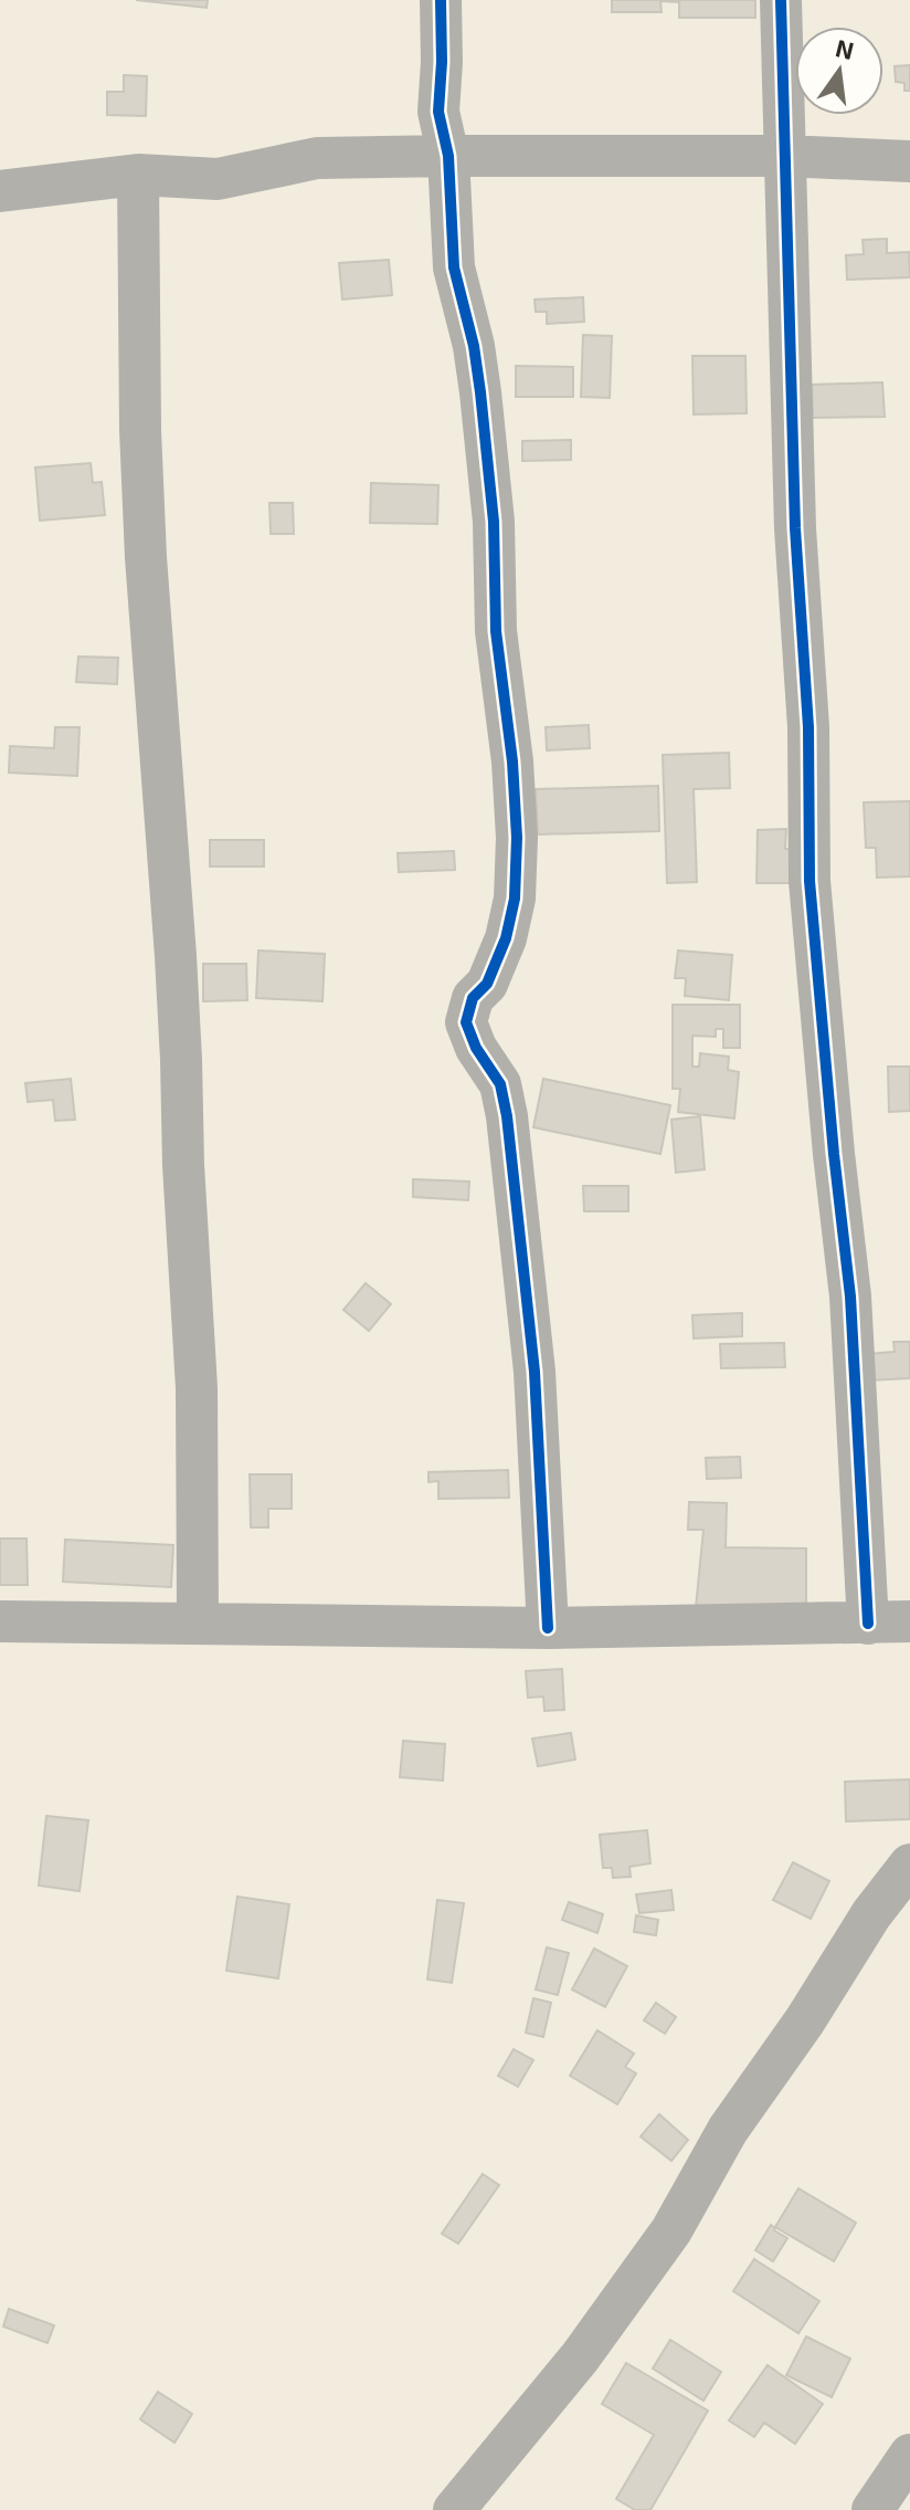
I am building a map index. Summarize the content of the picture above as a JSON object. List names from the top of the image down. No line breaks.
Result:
{"north":"top"}
